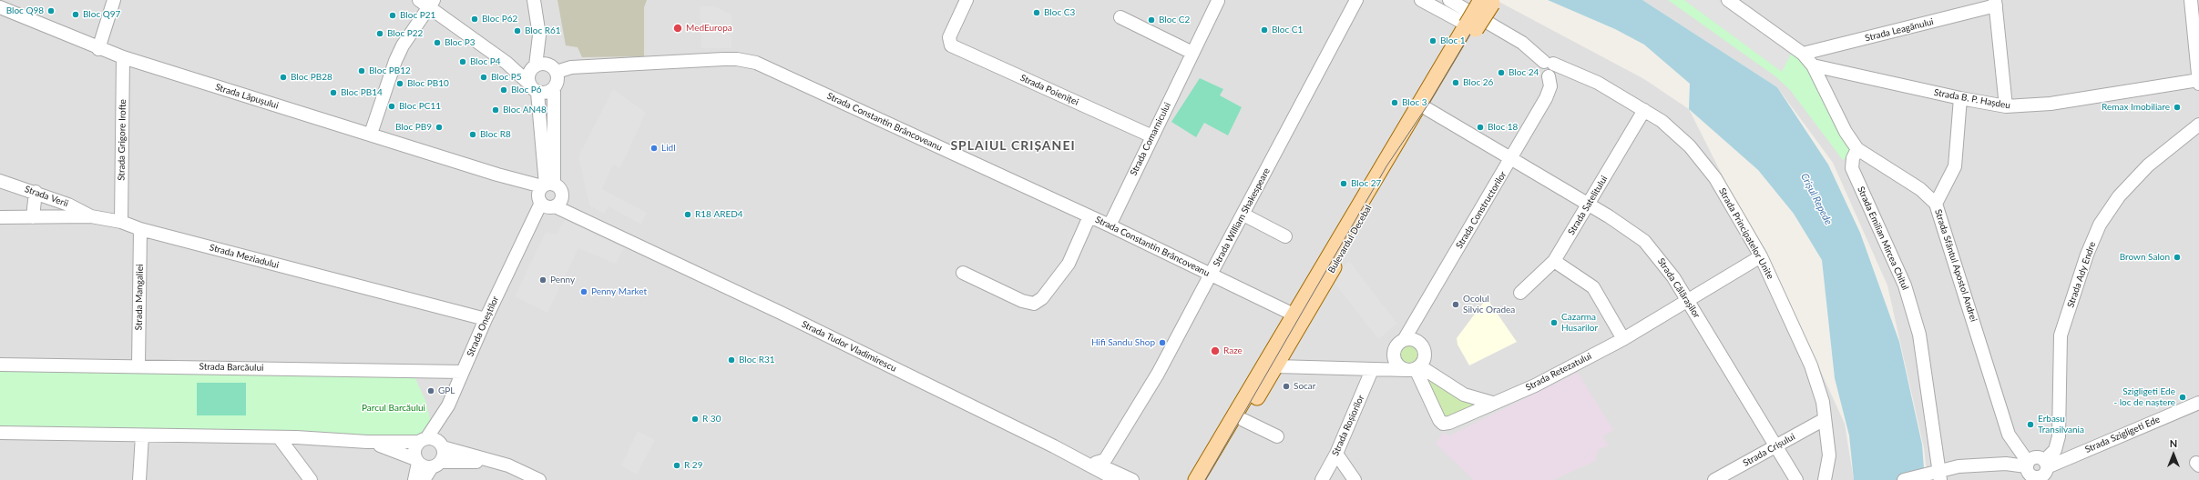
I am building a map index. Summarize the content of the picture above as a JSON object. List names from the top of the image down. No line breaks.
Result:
{"streets":{"main road":["Bulevardul Decebal"],"street":["Strada Leagănului","Strada Poieniței","Strada Lăpușului","Strada B. P. Hașdeu","Strada Constantin Brâncoveanu","Strada Comarnicului","Strada Grigore Irofte","Strada Verii","Strada Satelitului","Strada Constructorilor","Strada William Shakespeare","Strada Principatelor Unite","Strada Emilian Mircea Chitul","Strada Meziadului","Strada Sfântul Apostol Andrei","Strada Ady Endre","Strada Călărașilor","Strada Mangaliei","Strada Oneștilor","Strada Tudor Vladimirescu","Strada Barcăului","Strada Retezatului","Strada Roșiorilor","Strada Szigligeti Ede","Strada Crișului"]},"crossings":[["Strada Leagănului","Strada Sfântul Apostol Andrei"],["Strada Poieniței","Strada Comarnicului"],["Strada Lăpușului","Strada Grigore Irofte"],["Strada Lăpușului","Strada Oneștilor"],["Strada Lăpușului","Strada Tudor Vladimirescu"],["Strada B. P. Hașdeu","Strada Sfântul Apostol Andrei"],["Strada Constantin Brâncoveanu","Strada Comarnicului"],["Strada Constantin Brâncoveanu","Strada William Shakespeare"],["Strada Constantin Brâncoveanu","Bulevardul Decebal"],["Strada Constantin Brâncoveanu","Strada Oneștilor"],["Strada Grigore Irofte","Strada Meziadului"],["Strada Verii","Strada Meziadului"],["Strada Satelitului","Strada Principatelor Unite"],["Strada Satelitului","Strada Călărașilor"],["Strada Constructorilor","Strada Principatelor Unite"],["Strada Constructorilor","Strada Călărașilor"],["Strada Constructorilor","Strada Retezatului"],["Strada Principatelor Unite","Strada Retezatului"],["Strada Principatelor Unite","Strada Crișului"],["Strada Emilian Mircea Chitul","Strada Sfântul Apostol Andrei"],["Bulevardul Decebal","Strada Călărașilor"],["Strada Meziadului","Strada Mangaliei"],["Strada Meziadului","Strada Oneștilor"],["Strada Sfântul Apostol Andrei","Strada Ady Endre"],["Strada Sfântul Apostol Andrei","Strada Szigligeti Ede"],["Strada Ady Endre","Strada Szigligeti Ede"],["Strada Călărașilor","Strada Retezatului"],["Strada Călărașilor","Strada Crișului"],["Strada Mangaliei","Strada Barcăului"],["Strada Oneștilor","Strada Tudor Vladimirescu"],["Strada Oneștilor","Strada Barcăului"]],"districts":["SPLAIUL CRIȘANEI"],"water":["Crișul Repede"],"parks":["Parcul Barcăului"],"places":["Bloc Q98","Bloc C3","Bloc Q97","Bloc P21","Bloc P62","Bloc C2","MedEuropa","Bloc C1","Bloc R61","Bloc P22","Bloc 1","Bloc P3","Bloc P4","Bloc PB12","Bloc 24","Bloc PB28","Bloc P5","Bloc 26","Bloc PB10","Bloc P6","Bloc PB14","Bloc 3","Bloc PC11","Remax Imobiliare","Bloc AN48","Bloc PB9","Bloc 18","Bloc R8","Lidl","Bloc 27","R18 ARED4","Brown Salon","Penny","Penny Market","Ocolul Silvic Oradea","Cazarma Husarilor","Hifi Sandu Shop","Raze","Bloc R31","Socar","GPL","Szigligeti Ede - loc de naștere","R 30","Erbasu Transilvania","R 29"],"north":"top"}
